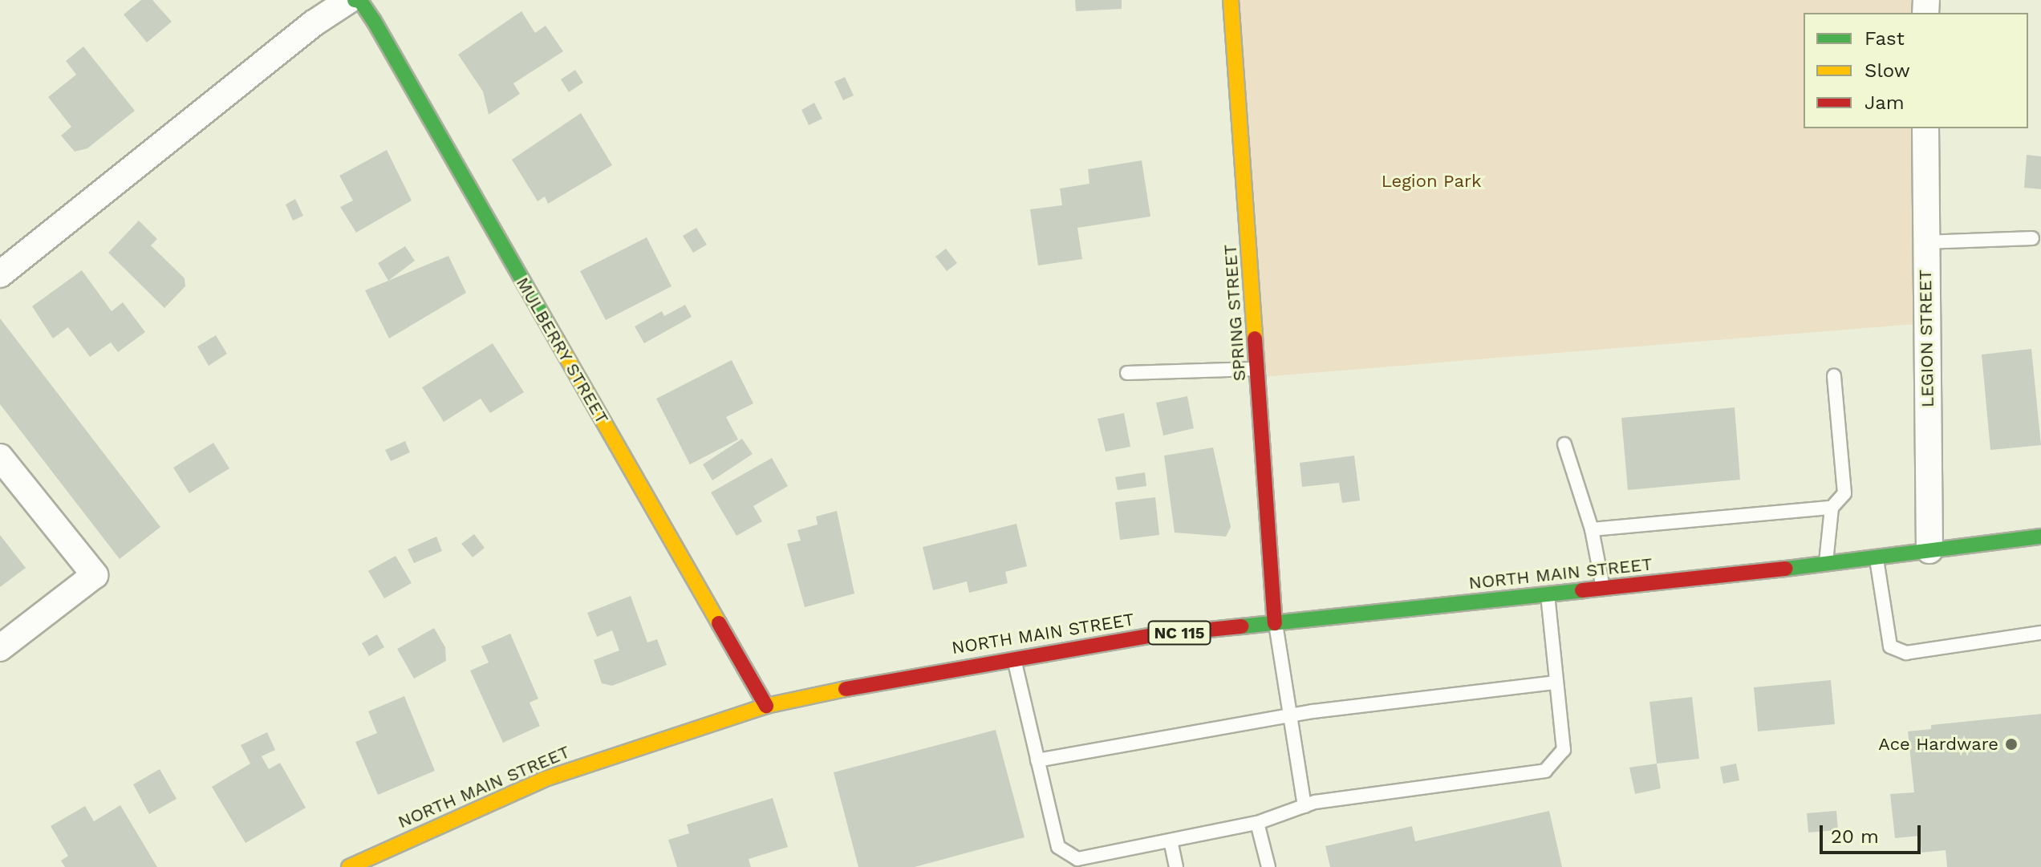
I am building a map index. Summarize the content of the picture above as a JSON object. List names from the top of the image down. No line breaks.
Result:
{"streets":{"main road":["SPRING STREET","MULBERRY STREET","NORTH MAIN STREET","NC 115"],"street":["LEGION STREET"]},"crossings":[["SPRING STREET","NORTH MAIN STREET"],["LEGION STREET","NORTH MAIN STREET"],["MULBERRY STREET","NORTH MAIN STREET"]],"parks":["Legion Park"],"places":["Ace Hardware"],"legend":["Fast","Slow","Jam"],"scale_bar":"20 m"}
